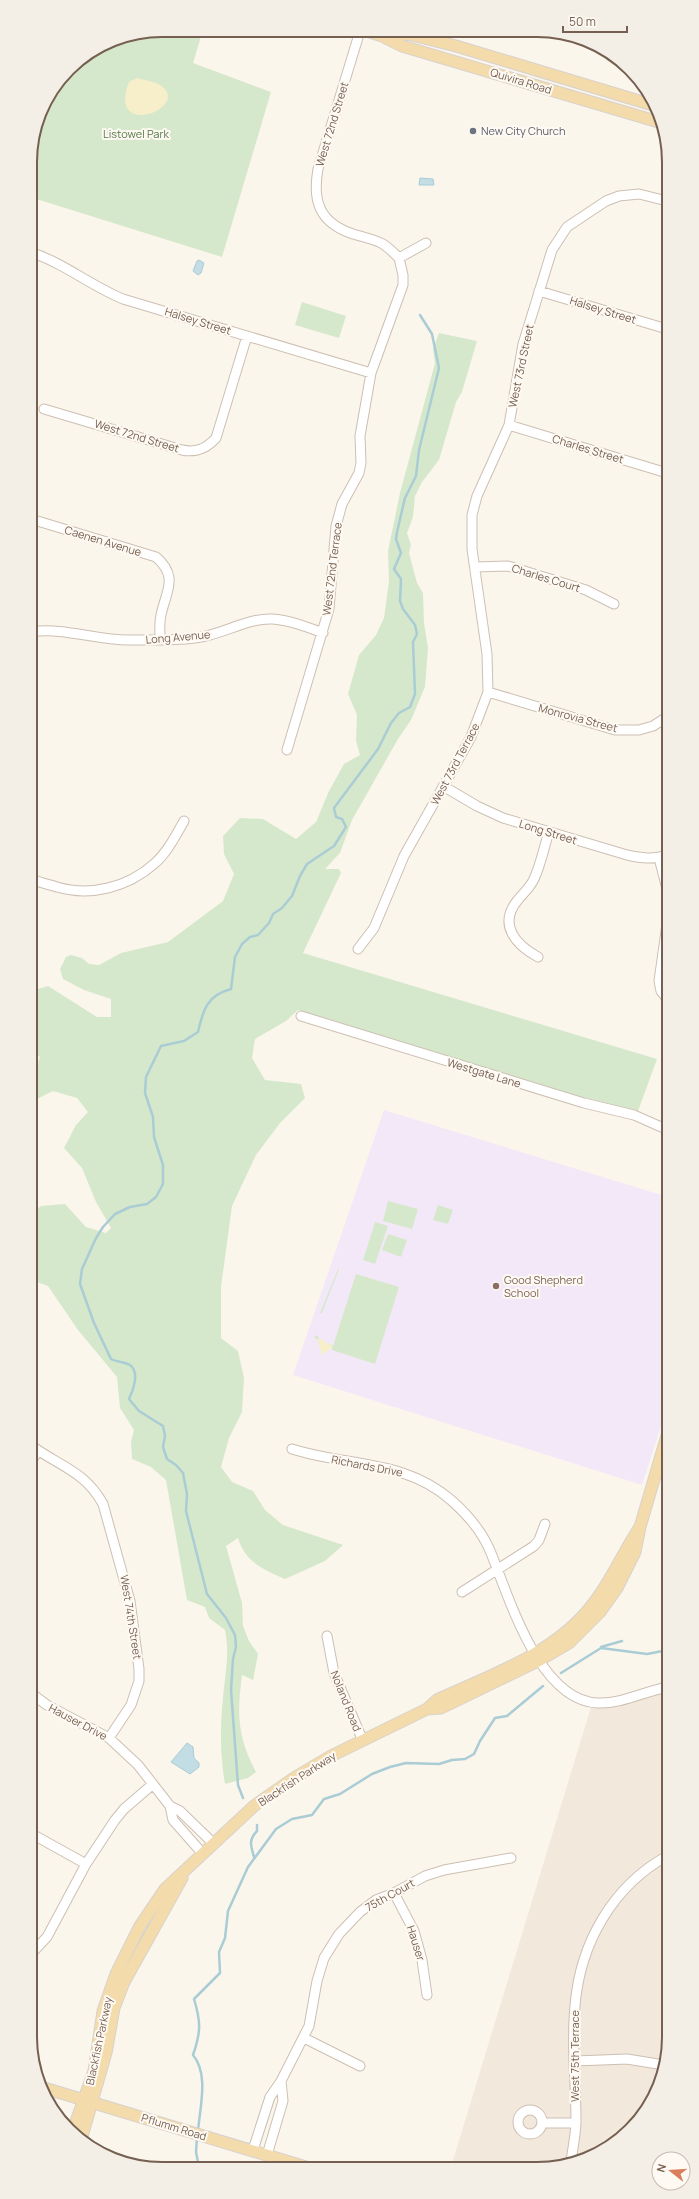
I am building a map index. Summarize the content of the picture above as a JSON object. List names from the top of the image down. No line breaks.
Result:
{"streets":{"main road":["Quivira Road","Blackfish Parkway","Pflumm Road"],"street":["West 72nd Street","Halsey Street","West 73rd Street","Charles Street","Caenen Avenue","West 72nd Terrace","Charles Court","Long Avenue","Monrovia Street","West 73rd Terrace","Long Street","Westgate Lane","Richards Drive","West 74th Street","Noland Road","Hauser Drive","75th Court","Hauser","West 75th Terrace"]},"crossings":[["West 72nd Street","Halsey Street"],["West 72nd Street","West 72nd Terrace"],["Halsey Street","West 73rd Street"],["Halsey Street","West 72nd Terrace"],["West 73rd Street","Charles Street"],["West 73rd Street","West 73rd Terrace"],["Caenen Avenue","Long Avenue"],["West 72nd Terrace","Long Avenue"],["Charles Court","West 73rd Terrace"],["Monrovia Street","West 73rd Terrace"],["West 73rd Terrace","Long Street"],["Richards Drive","Blackfish Parkway"],["West 74th Street","Hauser Drive"],["Noland Road","Blackfish Parkway"],["Hauser Drive","Blackfish Parkway"],["Blackfish Parkway","Pflumm Road"],["75th Court","Hauser"],["75th Court","Pflumm Road"]],"parks":["Listowel Park"],"places":["New City Church","Good Shepherd School"],"scale_bar":"50 m","north":"left"}
